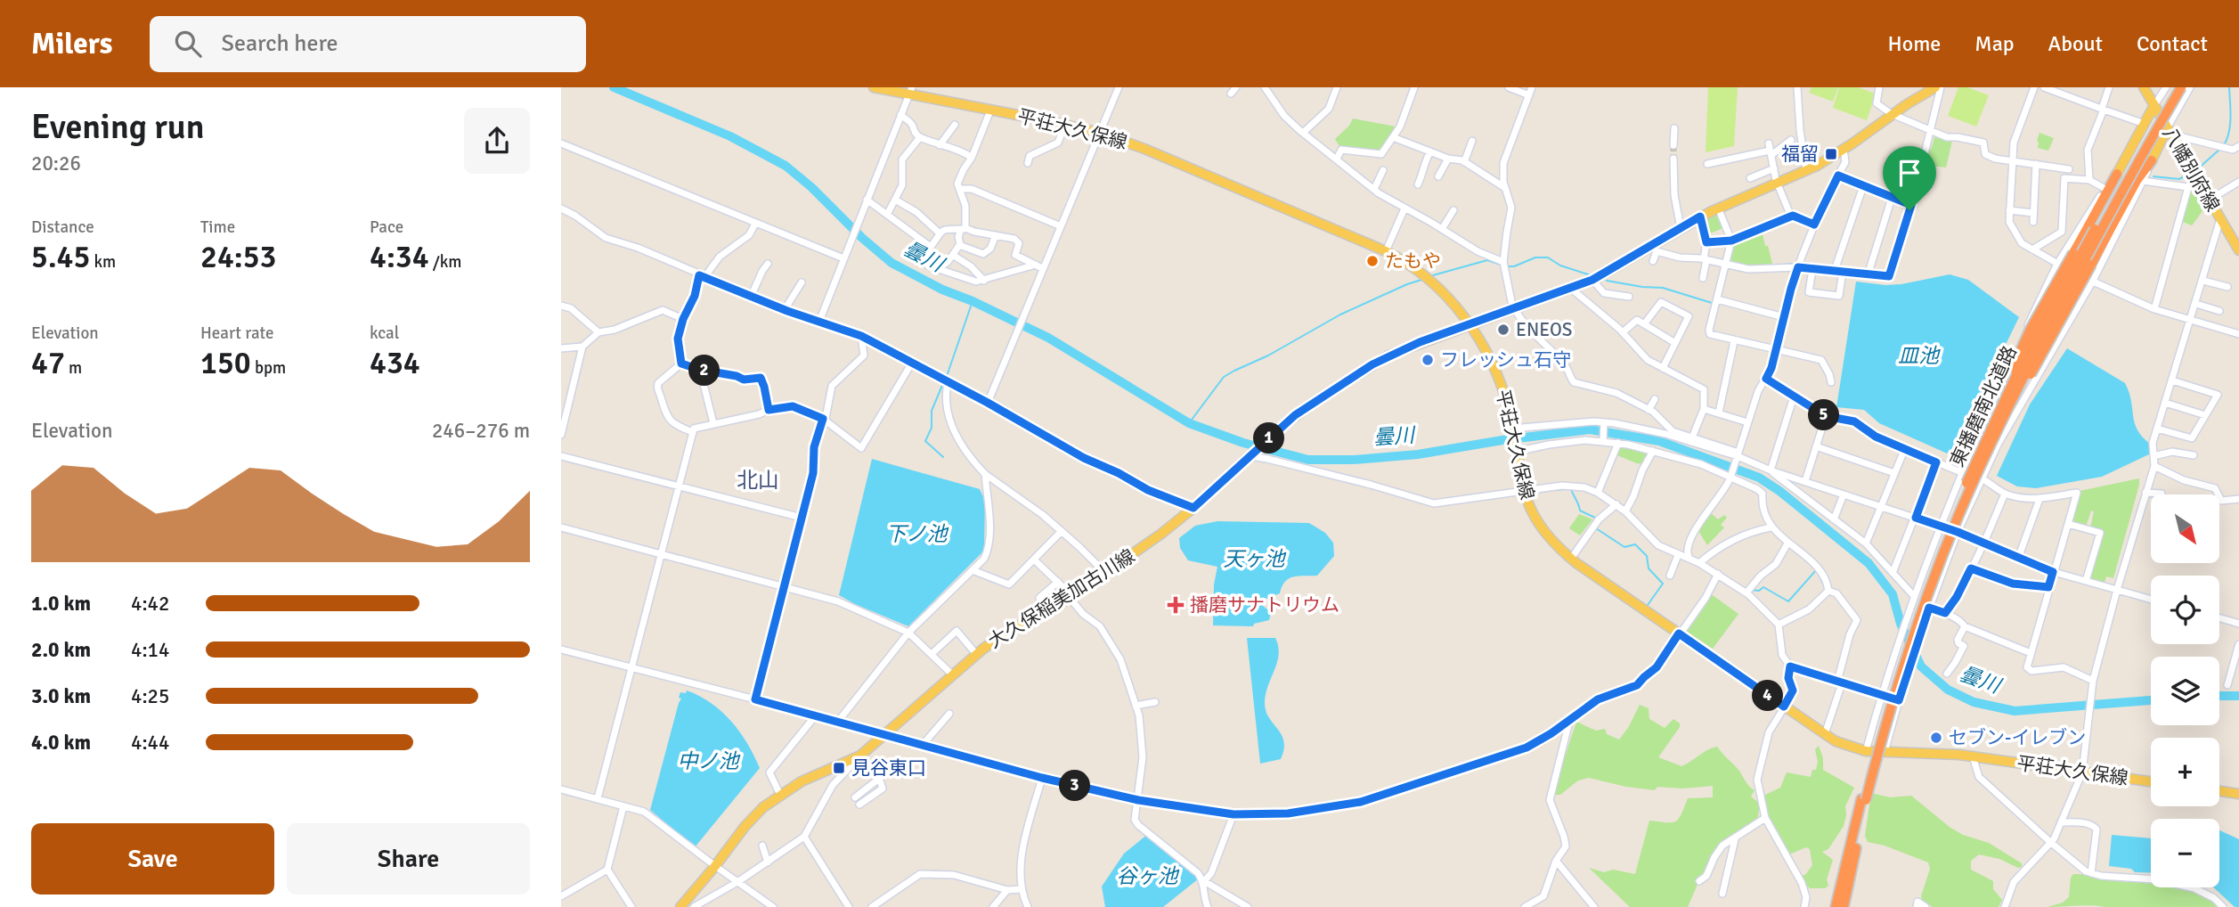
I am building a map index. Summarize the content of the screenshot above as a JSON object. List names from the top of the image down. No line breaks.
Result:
{"streets":{"highway":["東播磨南北道路"],"main road":["平荘大久保線","八幡別府線","大久保稲美加古川線"]},"crossings":[["平荘大久保線","大久保稲美加古川線"]],"districts":["北山"],"water":["曇川","皿池","下ノ池","天ヶ池","中ノ池","谷ヶ池"],"places":{"transit":["福留","見谷東口"],"other":["たもや","ENEOS","フレッシュ石守","セブン-イレブン"],"health":["播磨サナトリウム"]},"north":"bottom right","page":{"header":"Milers","search":"Search here","nav":["Home","Map","About","Contact"],"heading":["Evening run","20:26"],"stats":[["Distance","5.45 km"],["Time","24:53"],["Pace","4:34 /km"],["Elevation","47 m"],["Heart rate","150 bpm"],["kcal","434"]],"pins":["2","5","1","4","3"],"chart":["Elevation","246–276 m"],"map_buttons":["+","−"],"list":[{"name":"1.0 km","note":"4:42"},{"name":"2.0 km","note":"4:14"},{"name":"3.0 km","note":"4:25"},{"name":"4.0 km","note":"4:44"}],"buttons":["Save","Share"]}}
